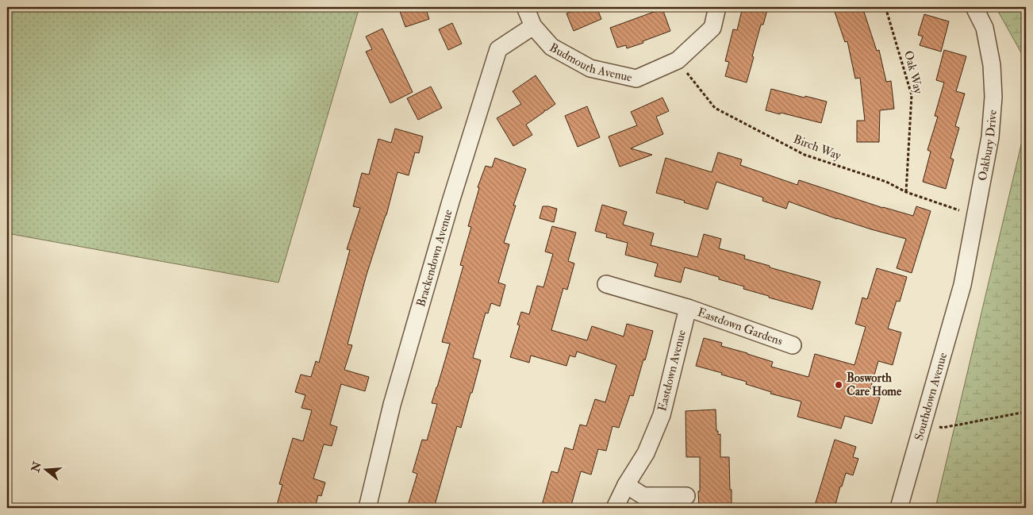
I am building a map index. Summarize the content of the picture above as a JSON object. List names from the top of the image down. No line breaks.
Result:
{"streets":{"street":["Budmouth Avenue","Oakbury Drive","Brackendown Avenue","Eastdown Gardens","Eastdown Avenue","Southdown Avenue"],"path":["Oak Way","Birch Way"]},"crossings":[["Budmouth Avenue","Birch Way"],["Budmouth Avenue","Brackendown Avenue"],["Oak Way","Birch Way"],["Oakbury Drive","Birch Way"],["Oakbury Drive","Southdown Avenue"],["Eastdown Gardens","Eastdown Avenue"]],"places":["Bosworth Care Home"],"north":"left"}
